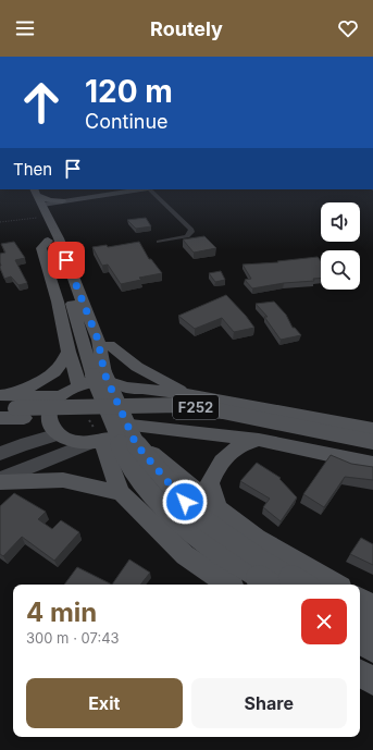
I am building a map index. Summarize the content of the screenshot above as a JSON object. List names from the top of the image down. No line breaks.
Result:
{"streets":{"main road":["F252"]},"page":{"header":"Routely","turn":["120 m","Continue"],"then":"Then","heading":["4 min","300 m · 07:43"],"buttons":["Exit","Share"]}}
